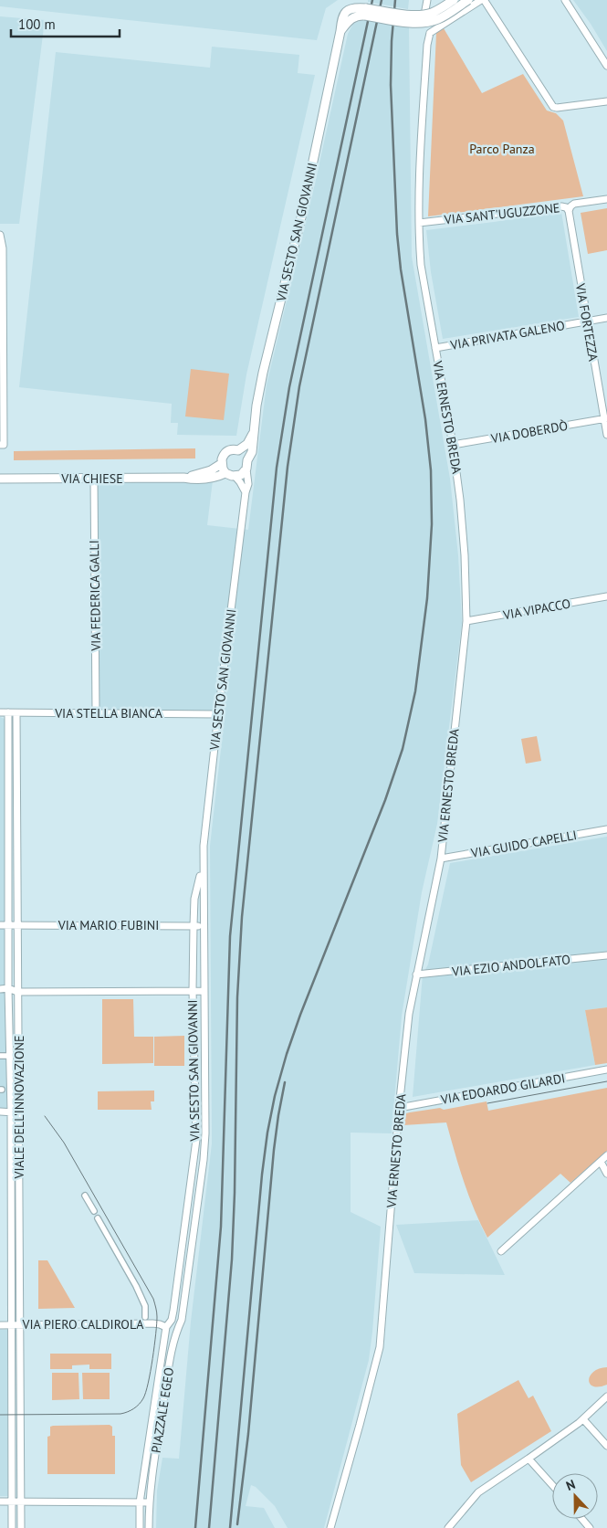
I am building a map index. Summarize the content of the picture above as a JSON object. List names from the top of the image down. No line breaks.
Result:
{"streets":{"street":["VIA SANT'UGUZZONE","VIA SESTO SAN GIOVANNI","VIA FORTEZZA","VIA PRIVATA GALENO","VIA ERNESTO BREDA","VIA DOBERDÒ","VIA CHIESE","VIA FEDERICA GALLI","VIA VIPACCO","VIA STELLA BIANCA","VIA GUIDO CAPELLI","VIA MARIO FUBINI","VIA EZIO ANDOLFATO","VIA EDOARDO GILARDI","VIALE DELL'INNOVAZIONE","VIA PIERO CALDIROLA","PIAZZALE EGEO"]},"crossings":[["VIA SANT'UGUZZONE","VIA FORTEZZA"],["VIA SANT'UGUZZONE","VIA ERNESTO BREDA"],["VIA SESTO SAN GIOVANNI","VIA CHIESE"],["VIA SESTO SAN GIOVANNI","VIA STELLA BIANCA"],["VIA SESTO SAN GIOVANNI","VIA MARIO FUBINI"],["VIA SESTO SAN GIOVANNI","VIA PIERO CALDIROLA"],["VIA SESTO SAN GIOVANNI","PIAZZALE EGEO"],["VIA FORTEZZA","VIA PRIVATA GALENO"],["VIA FORTEZZA","VIA DOBERDÒ"],["VIA PRIVATA GALENO","VIA ERNESTO BREDA"],["VIA ERNESTO BREDA","VIA DOBERDÒ"],["VIA ERNESTO BREDA","VIA VIPACCO"],["VIA ERNESTO BREDA","VIA GUIDO CAPELLI"],["VIA ERNESTO BREDA","VIA EZIO ANDOLFATO"],["VIA ERNESTO BREDA","VIA EDOARDO GILARDI"],["VIA CHIESE","VIA FEDERICA GALLI"],["VIA FEDERICA GALLI","VIA STELLA BIANCA"],["VIA STELLA BIANCA","VIALE DELL'INNOVAZIONE"],["VIA MARIO FUBINI","VIALE DELL'INNOVAZIONE"],["VIALE DELL'INNOVAZIONE","VIA PIERO CALDIROLA"],["VIA PIERO CALDIROLA","PIAZZALE EGEO"]],"parks":["Parco Panza"],"scale_bar":"100 m","north":"top"}
